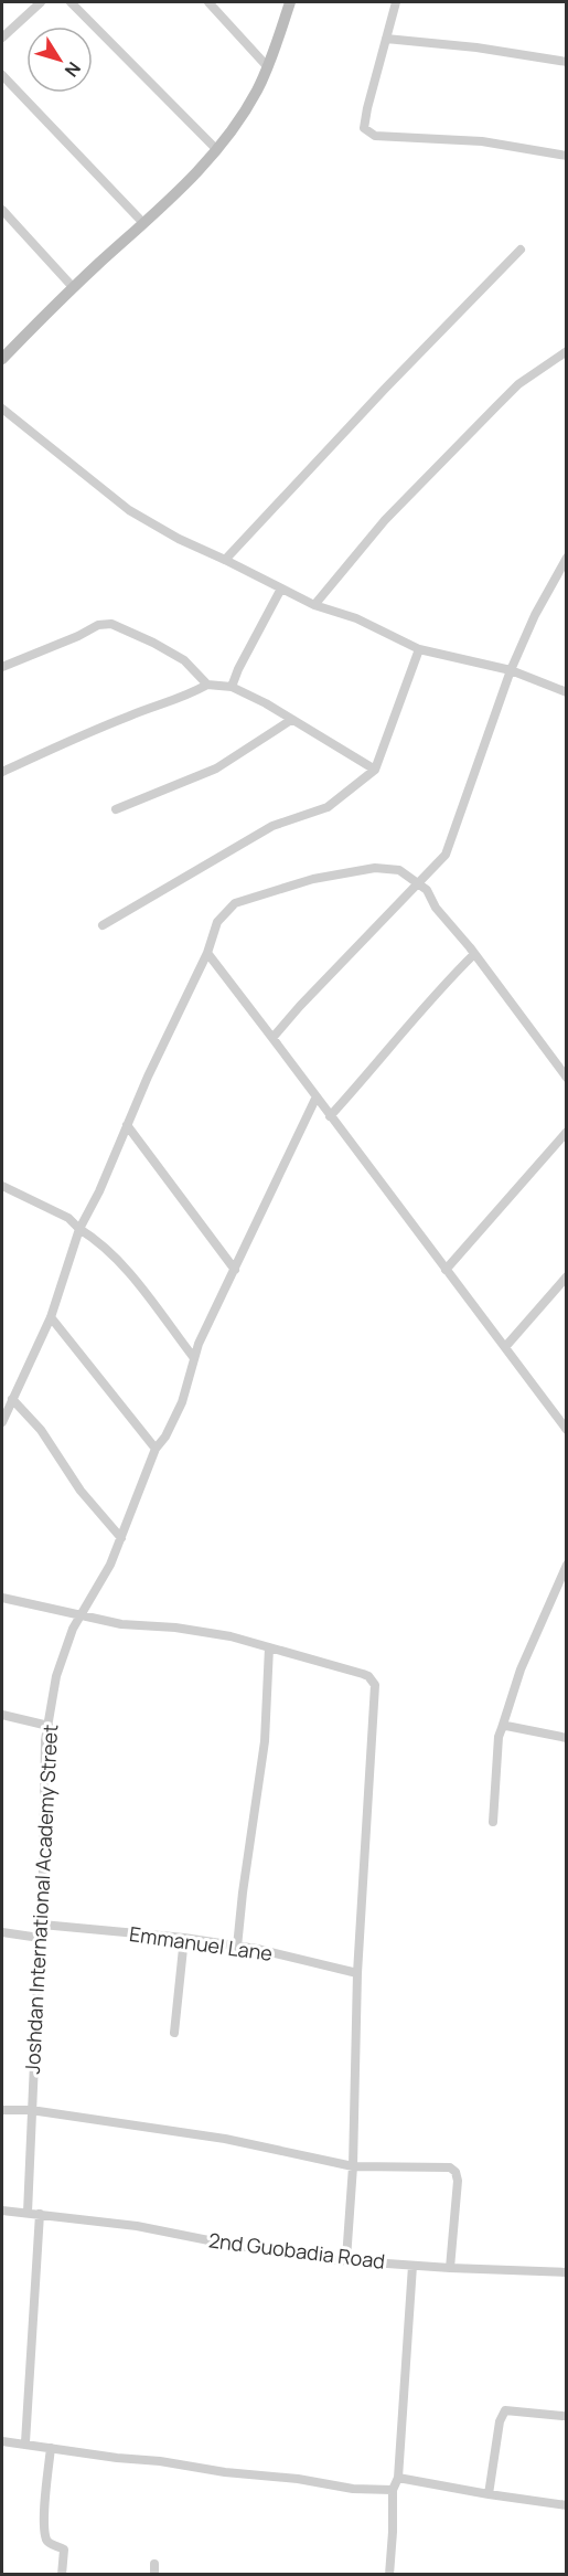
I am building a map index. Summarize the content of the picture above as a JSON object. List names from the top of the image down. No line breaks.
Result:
{"streets":{"street":["Joshdan International Academy Street","Emmanuel Lane","2nd Guobadia Road"]},"crossings":[["Joshdan International Academy Street","Emmanuel Lane"],["Joshdan International Academy Street","2nd Guobadia Road"]],"north":"bottom right"}
